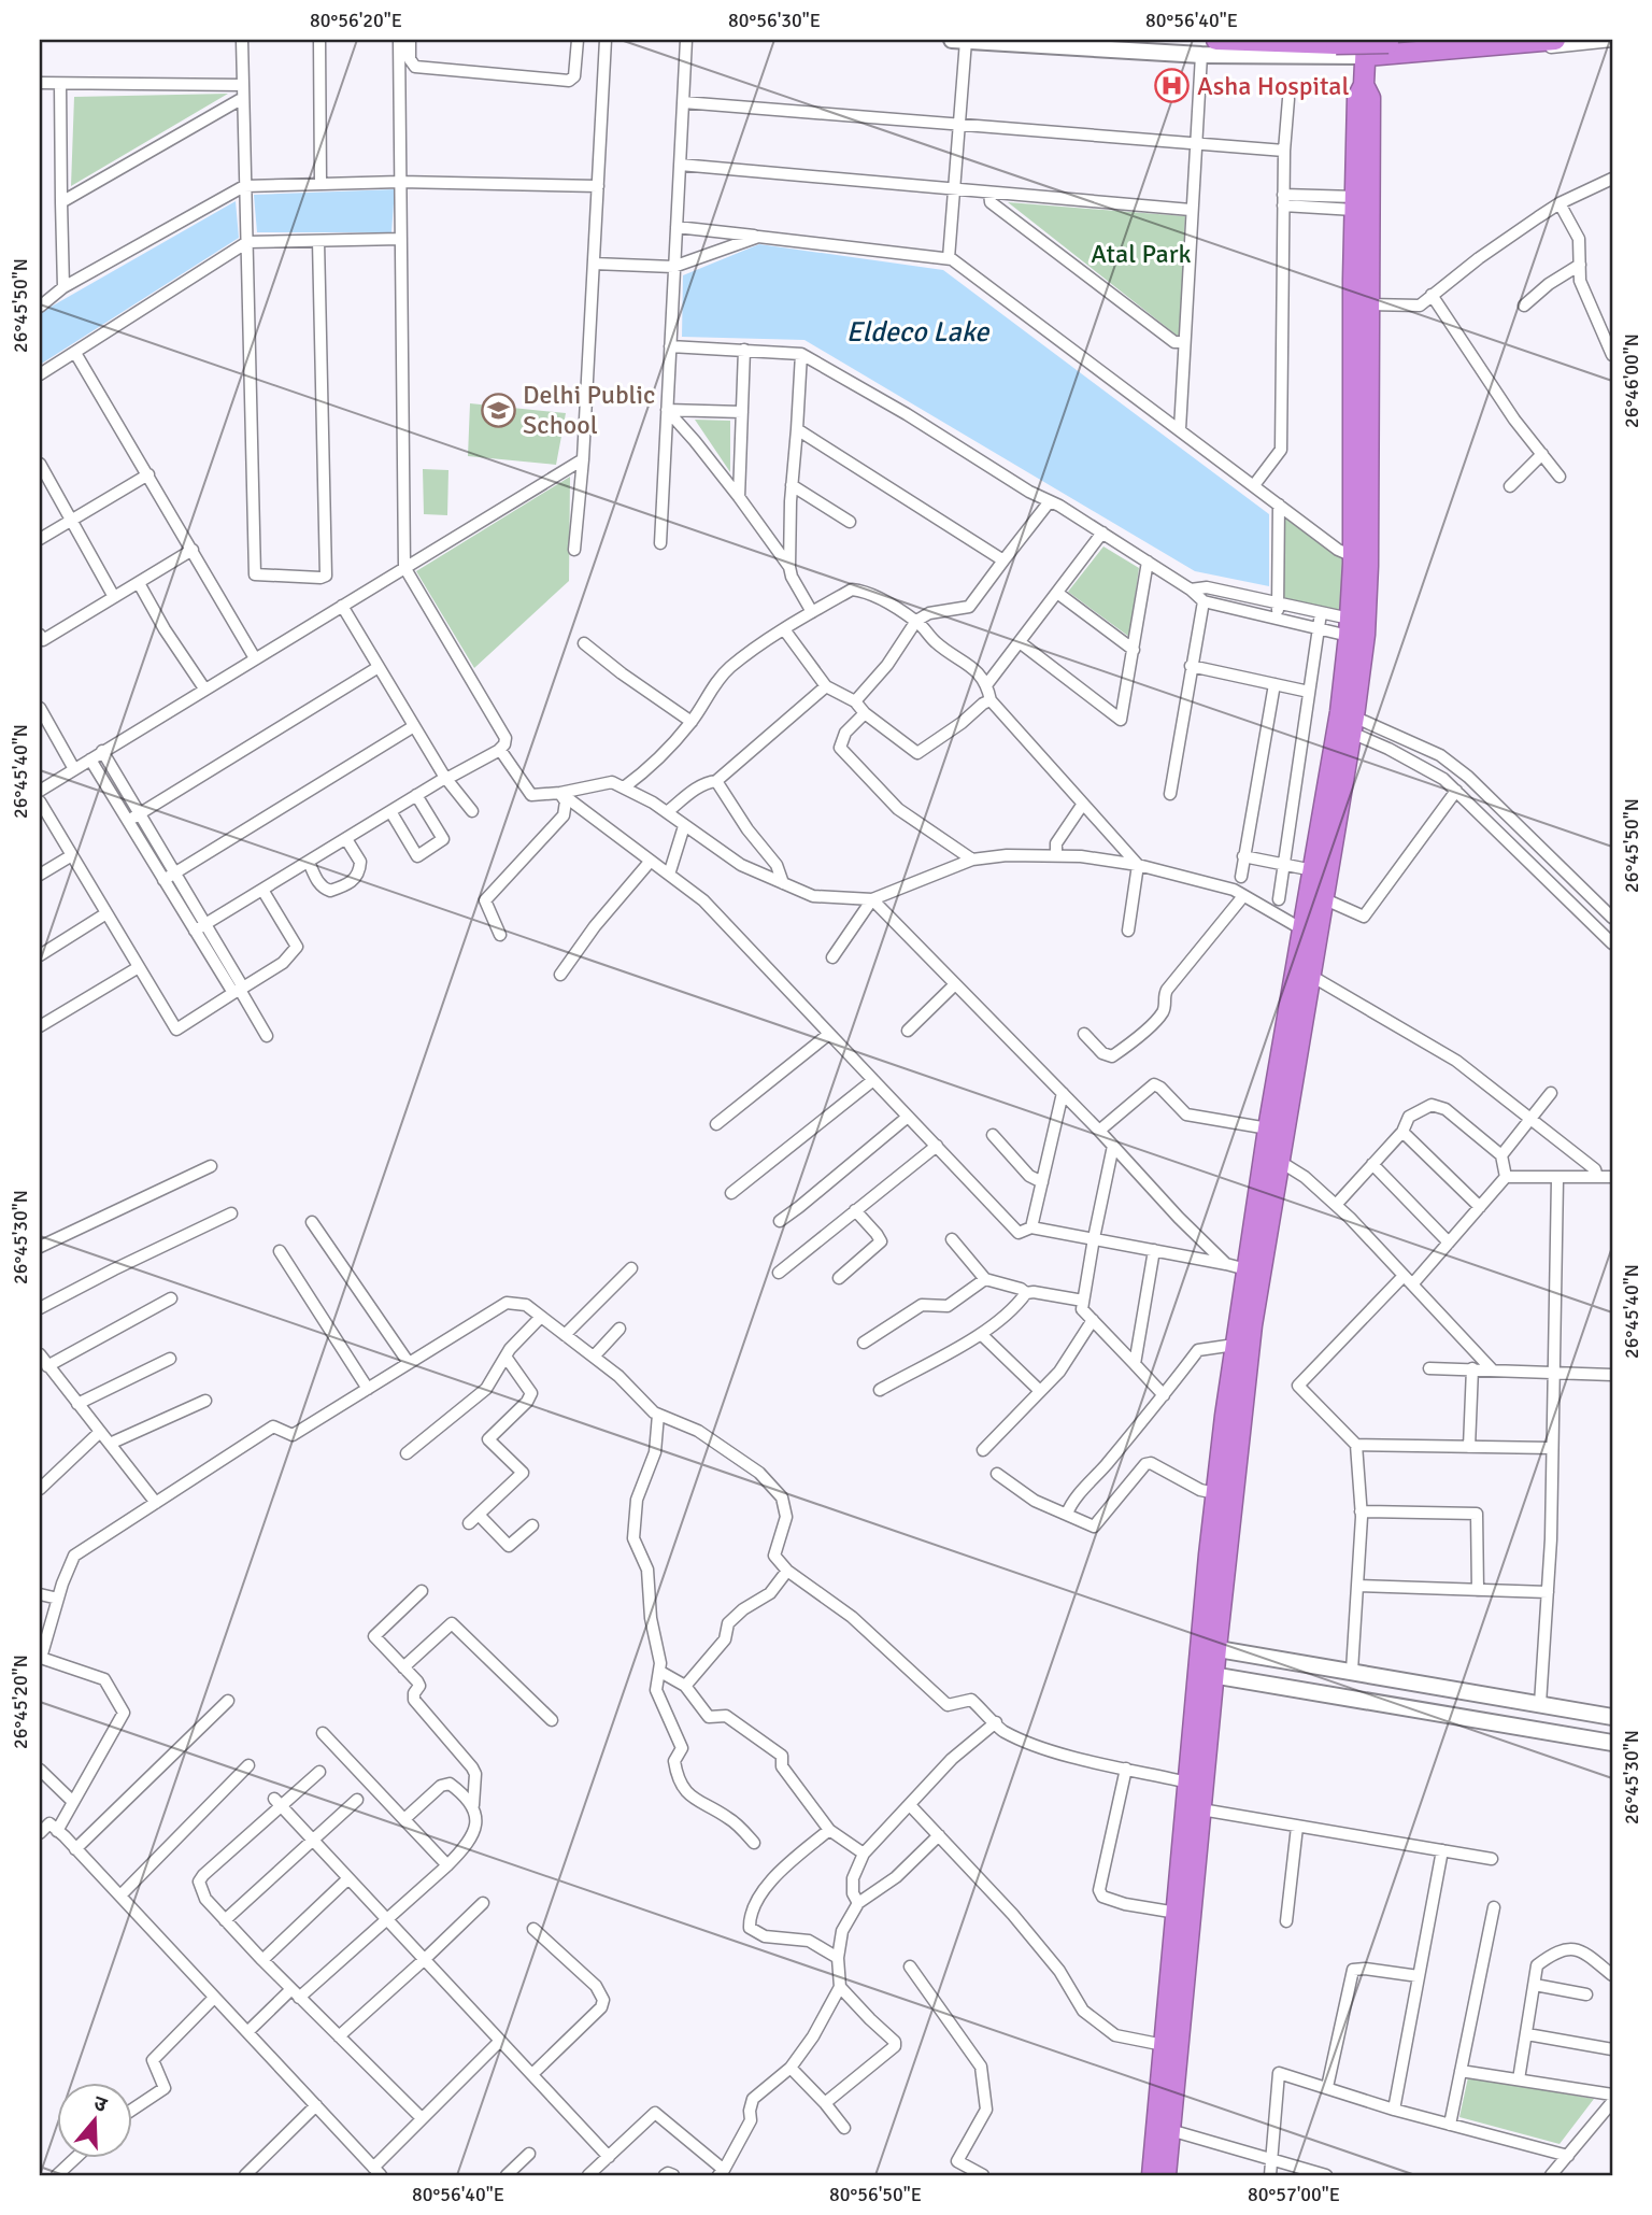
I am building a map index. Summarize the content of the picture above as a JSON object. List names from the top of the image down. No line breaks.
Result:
{"water":["Eldeco Lake"],"parks":["Atal Park"],"places":{"hospital":["Asha Hospital"],"school or university":["Delhi Public School"]},"north":"top","coordinates":["80°56'20\"E","80°56'30\"E","80°56'40\"E","26°45'50\"N","26°46'00\"N","26°45'40\"N","26°45'30\"N","26°45'20\"N","80°56'50\"E","80°57'00\"E"]}
